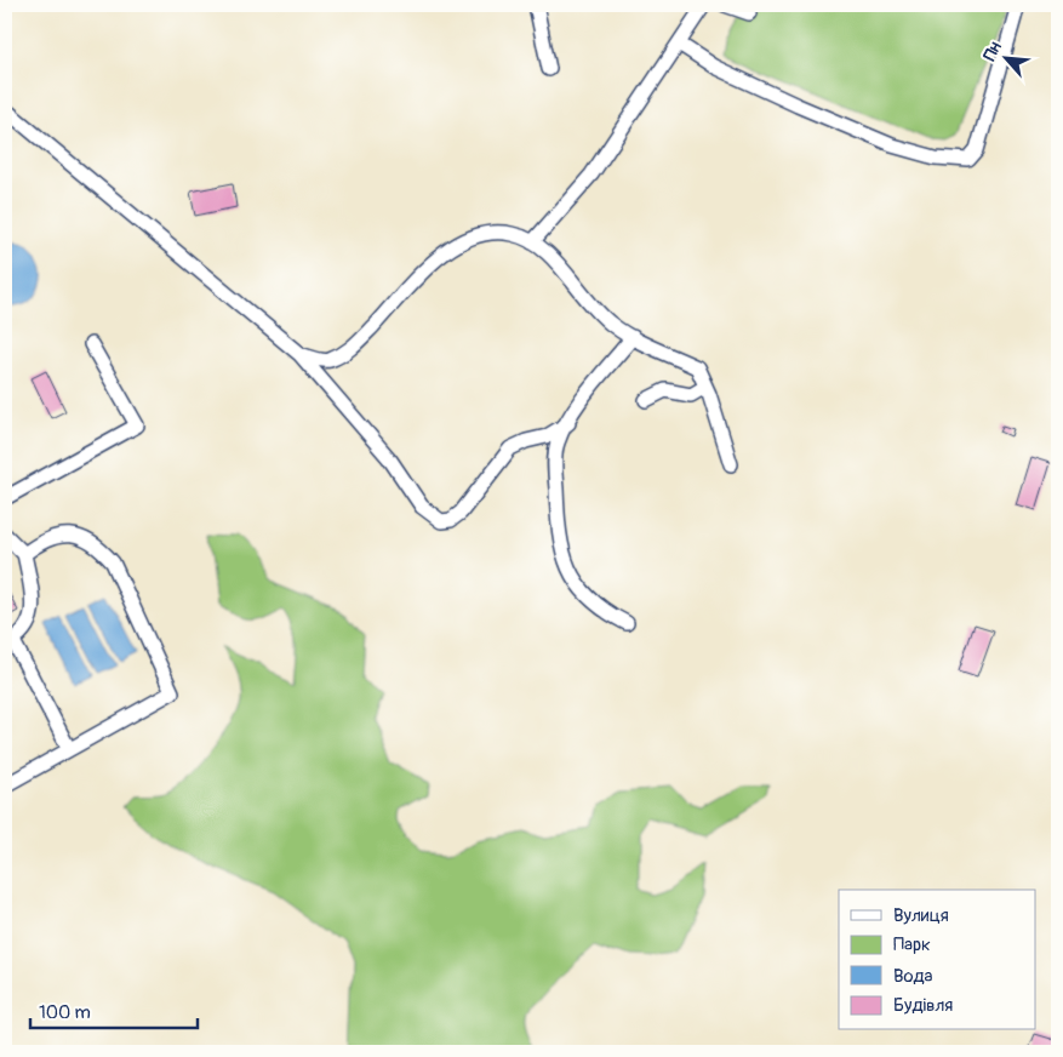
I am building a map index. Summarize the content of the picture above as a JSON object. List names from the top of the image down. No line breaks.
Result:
{"legend":["Вулиця","Парк","Вода","Будівля"],"scale_bar":"100 m","north":"top left"}
